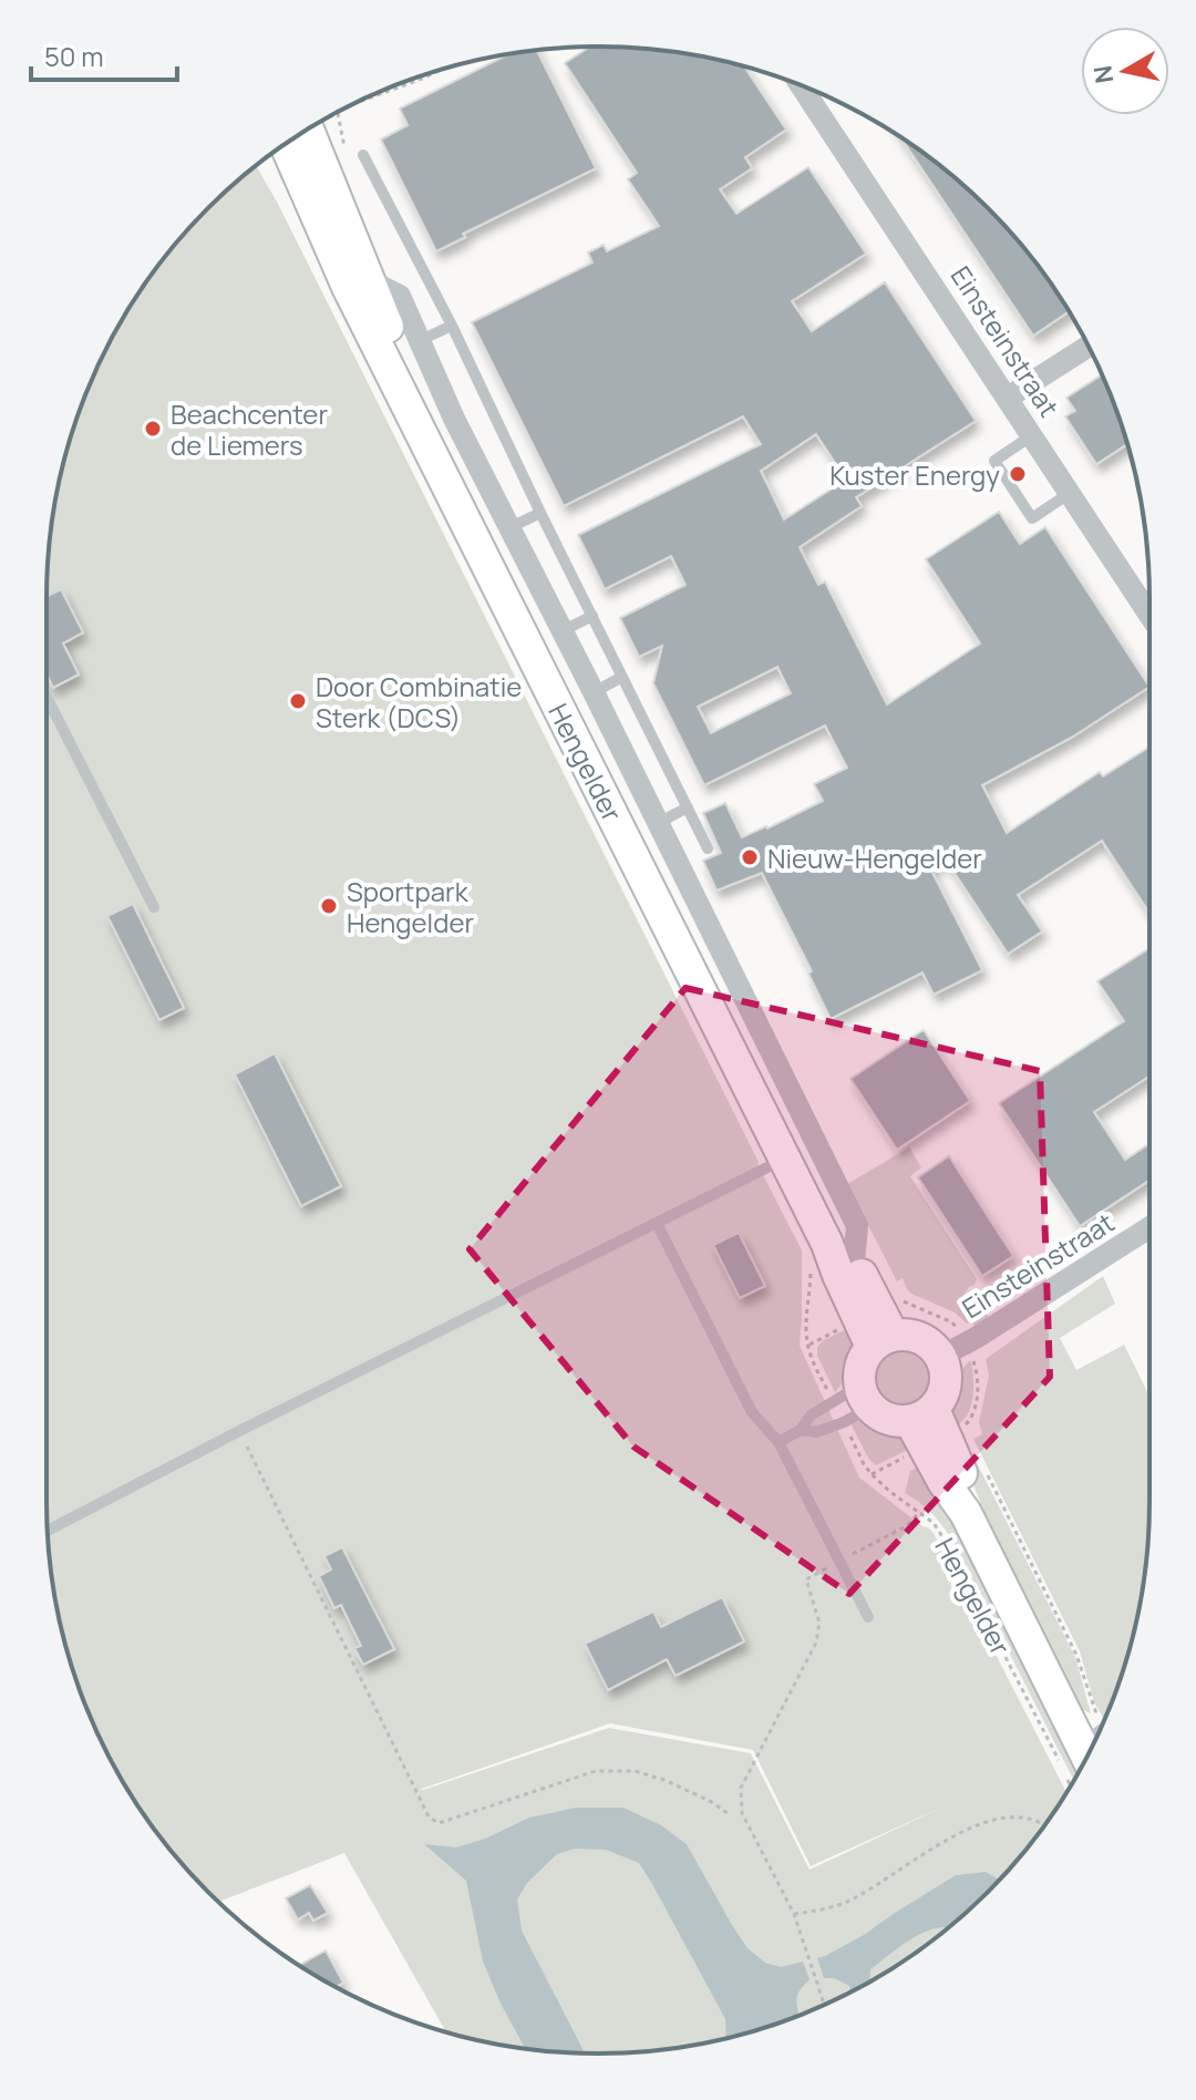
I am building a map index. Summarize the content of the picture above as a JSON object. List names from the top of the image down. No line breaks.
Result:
{"streets":{"main road":["Hengelder"],"street":["Einsteinstraat"]},"places":["Beachcenter de Liemers","Kuster Energy","Door Combinatie Sterk (DCS)","Nieuw-Hengelder","Sportpark Hengelder"],"scale_bar":"50 m","north":"left"}
